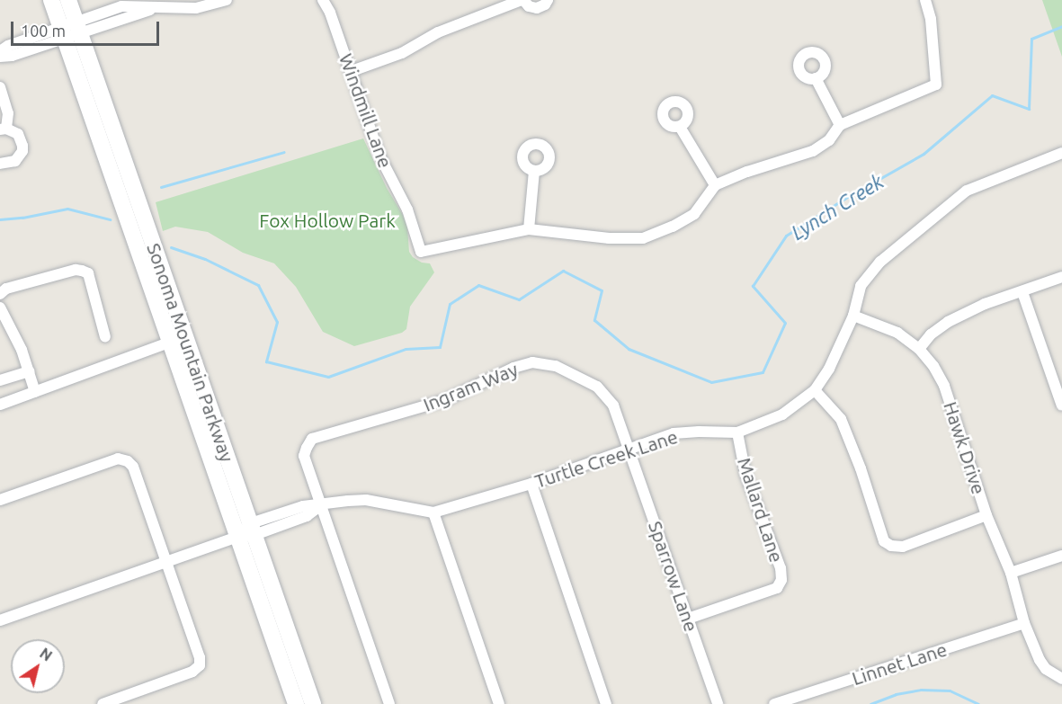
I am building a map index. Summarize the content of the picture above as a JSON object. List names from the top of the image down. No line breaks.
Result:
{"streets":{"main road":["Sonoma Mountain Parkway"],"street":["Windmill Lane","Ingram Way","Hawk Drive","Turtle Creek Lane","Mallard Lane","Sparrow Lane","Linnet Lane"]},"crossings":[["Sonoma Mountain Parkway","Turtle Creek Lane"],["Ingram Way","Turtle Creek Lane"],["Ingram Way","Sparrow Lane"],["Hawk Drive","Turtle Creek Lane"],["Hawk Drive","Linnet Lane"],["Turtle Creek Lane","Mallard Lane"],["Turtle Creek Lane","Sparrow Lane"],["Mallard Lane","Sparrow Lane"]],"water":["Lynch Creek"],"parks":["Fox Hollow Park"],"scale_bar":"100 m","north":"top right"}
